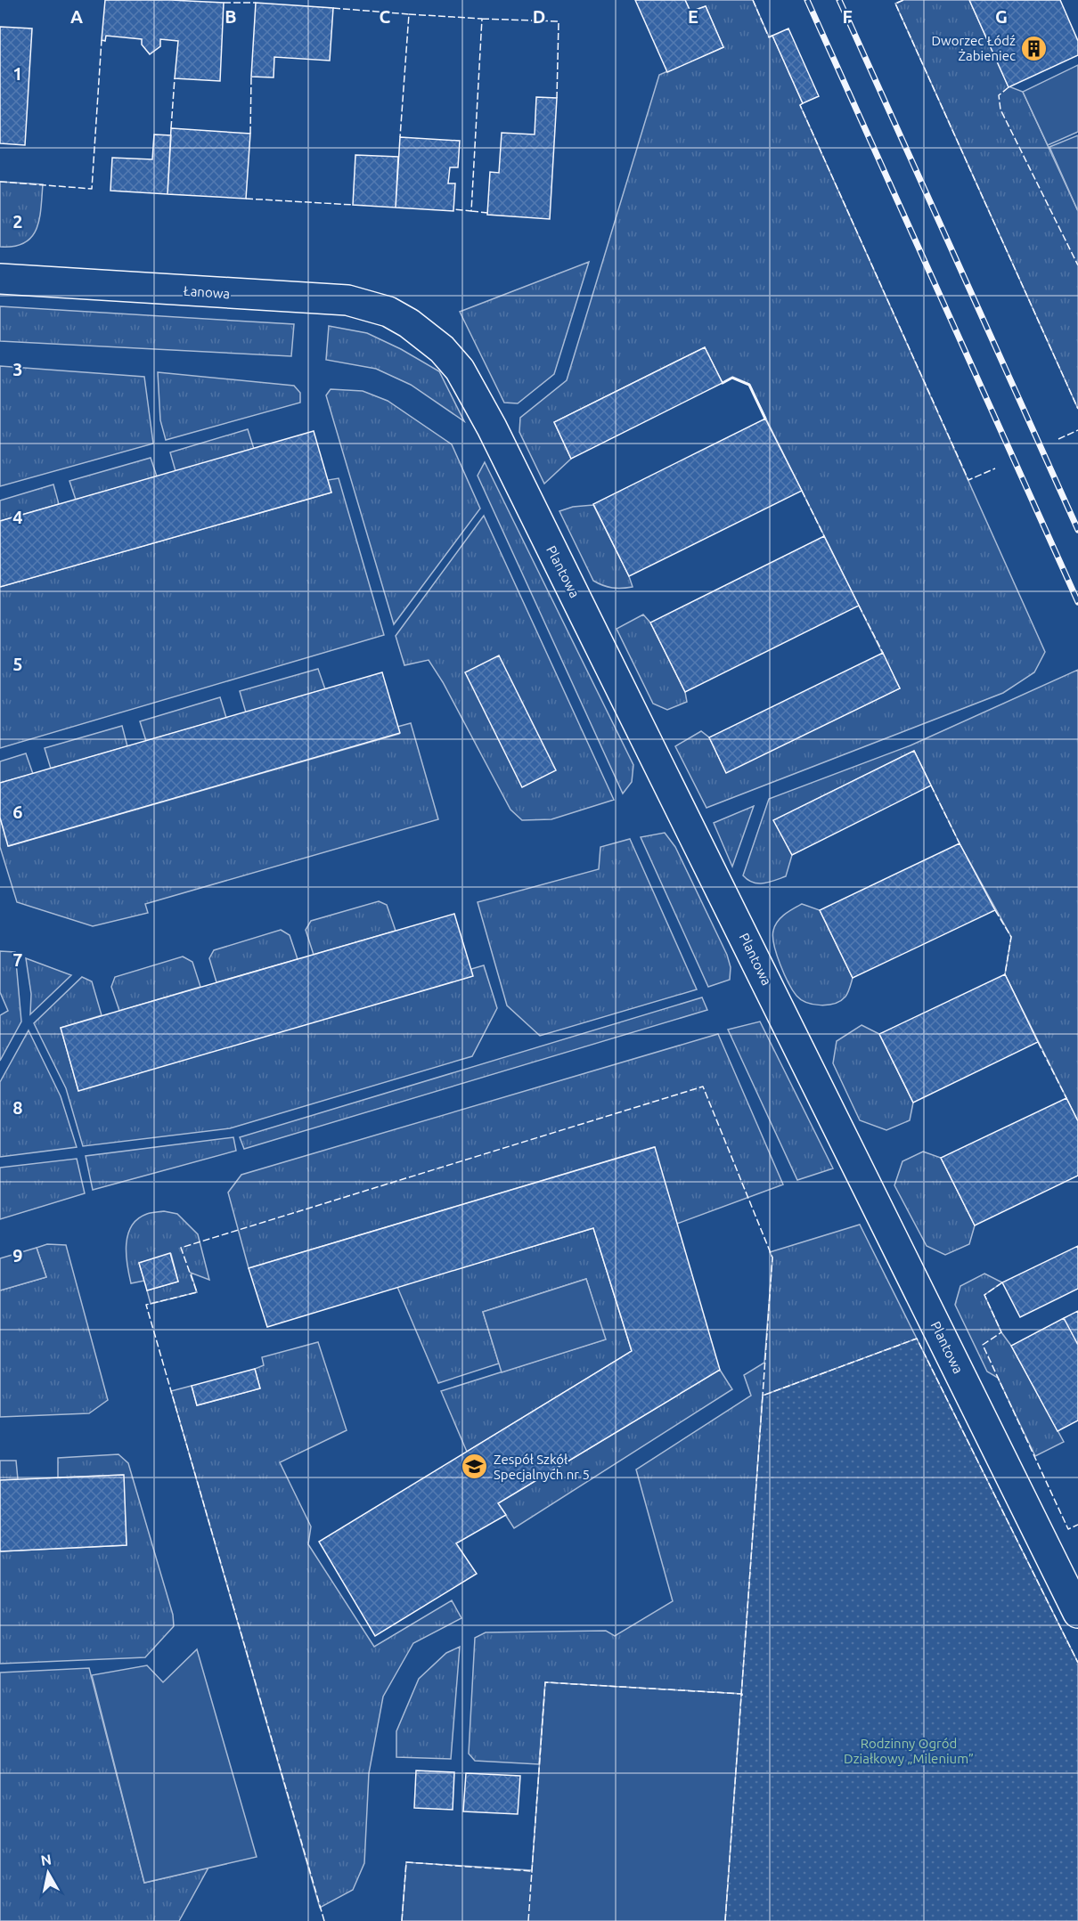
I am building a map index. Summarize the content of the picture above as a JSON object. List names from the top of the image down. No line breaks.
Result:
{"streets":{"street":["Łanowa","Plantowa"]},"crossings":[["Łanowa","Plantowa"]],"parks":["Rodzinny Ogród Działkowy „Milenium”"],"places":{"building":["Dworzec Łódź Żabieniec"],"school or university":["Zespół Szkół Specjalnych nr 5"]},"north":"top","grid":{"columns":["A","B","C","D","E","F","G"],"rows":["1","2","3","4","5","6","7","8","9"]}}
